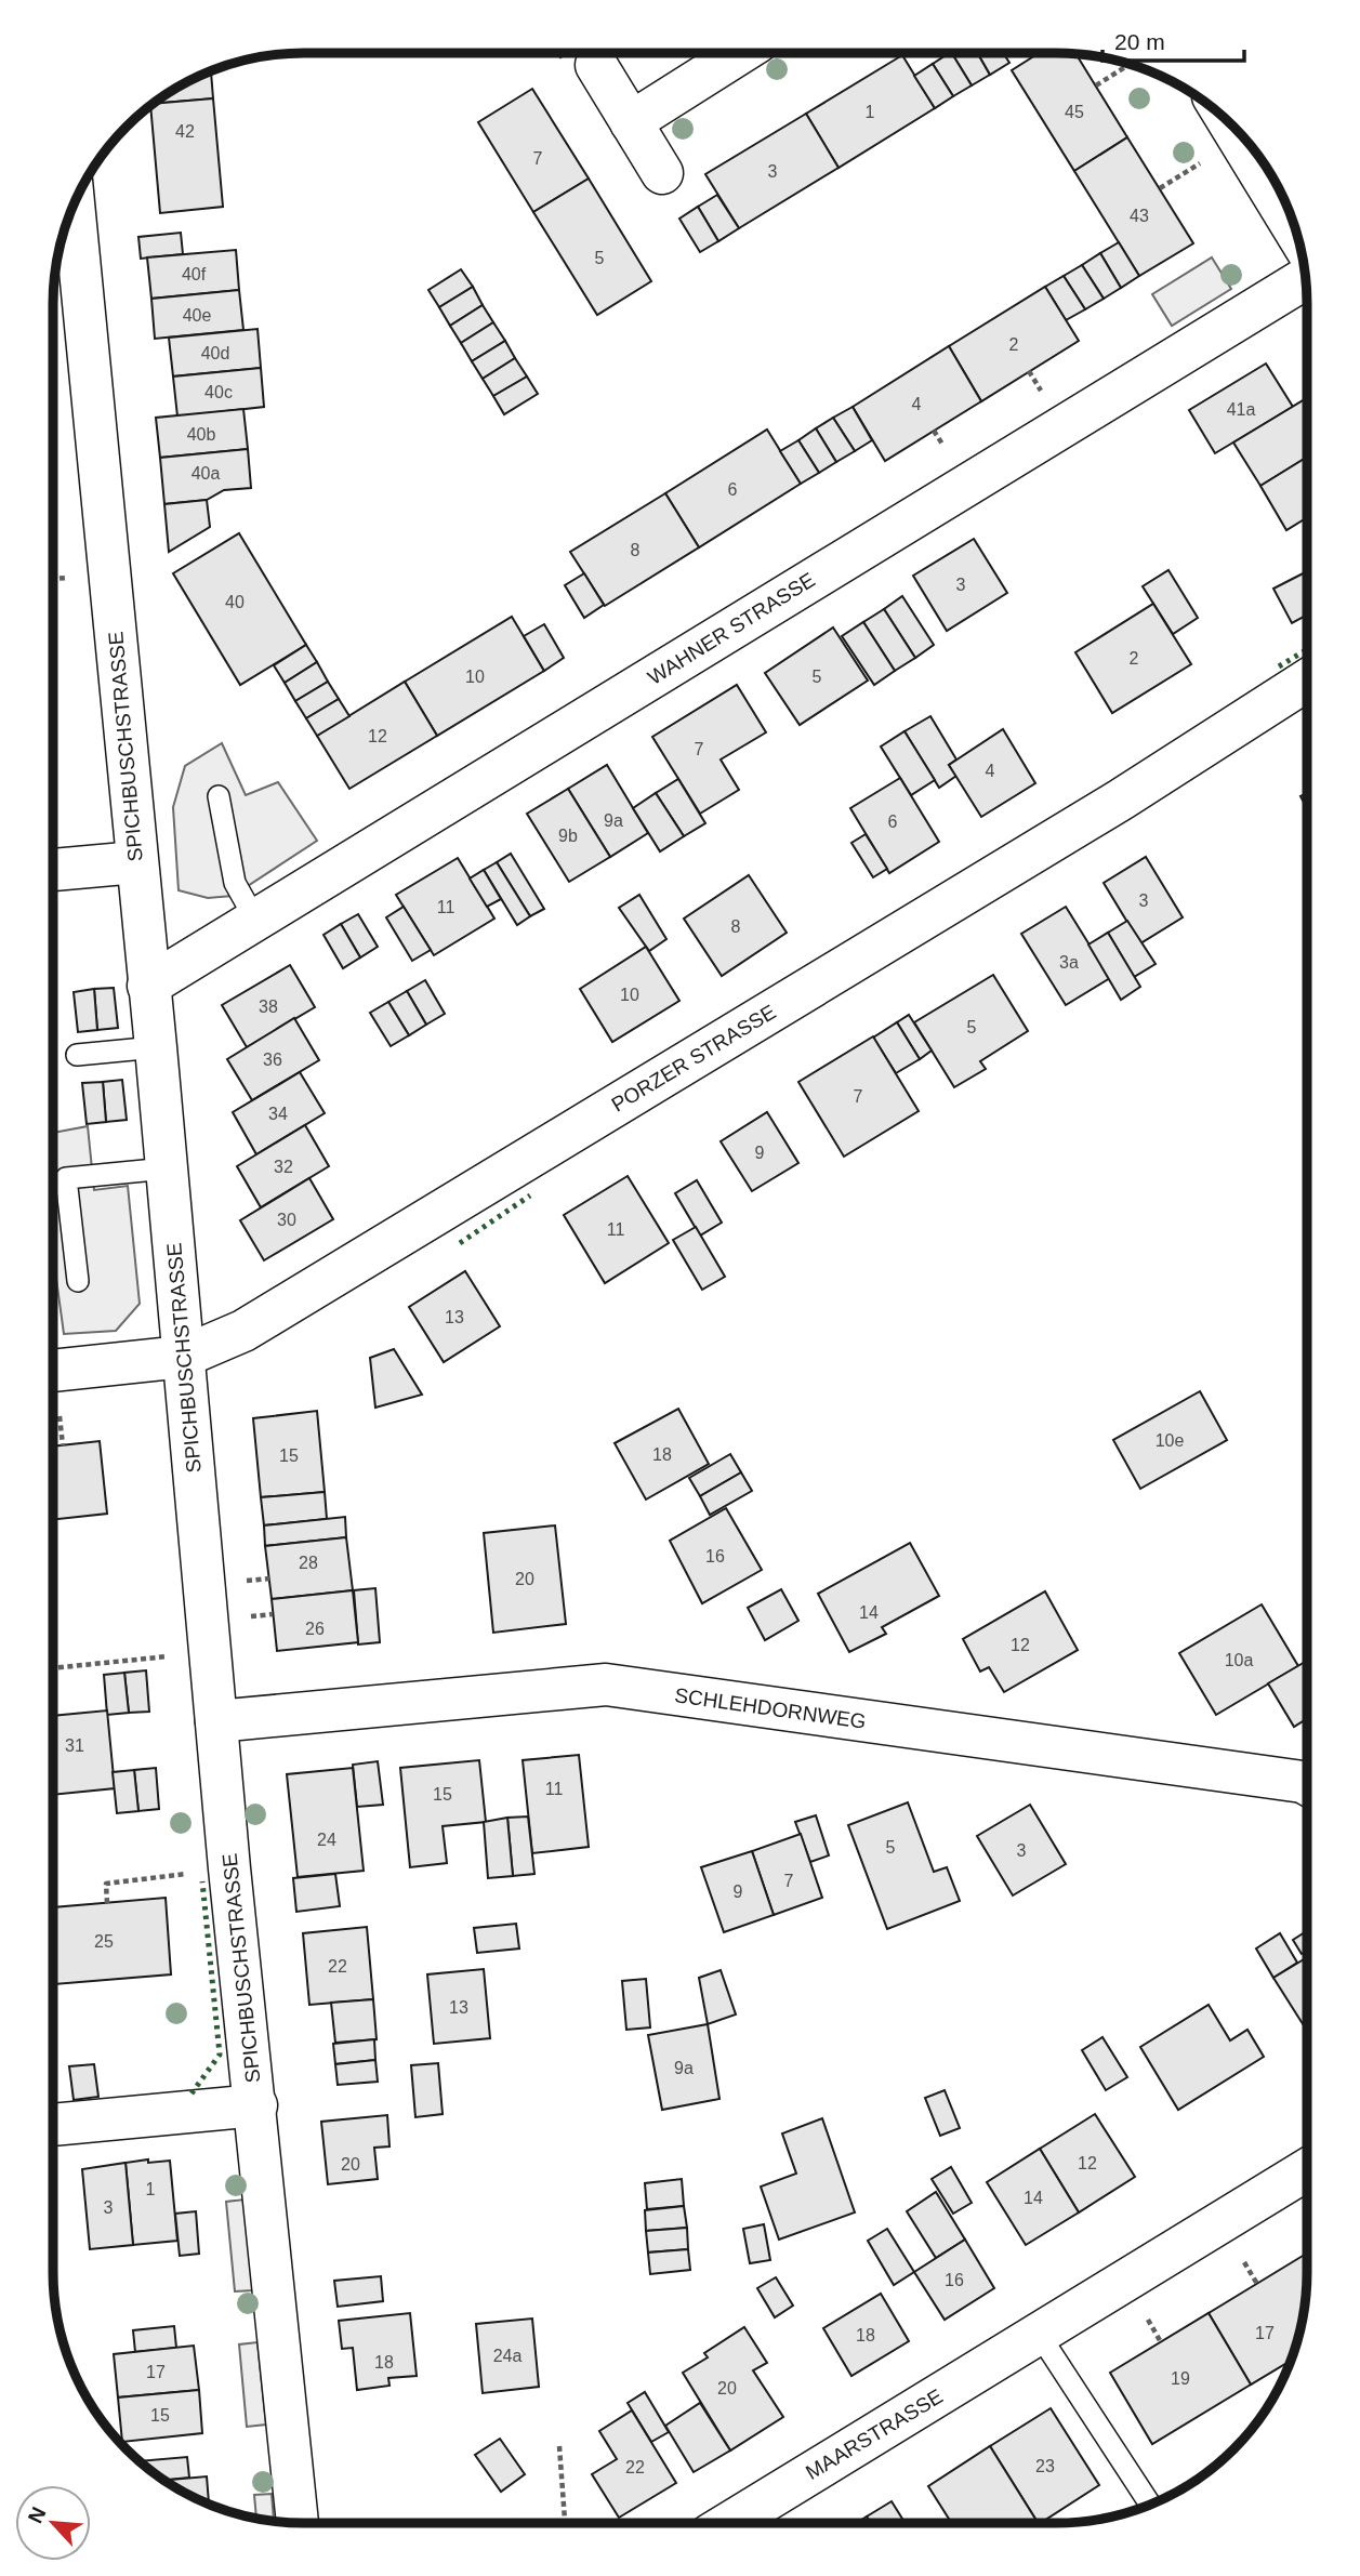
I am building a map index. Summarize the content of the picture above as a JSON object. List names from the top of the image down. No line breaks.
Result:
{"streets":{"street":["WAHNER STRASSE","SPICHBUSCHSTRASSE","PORZER STRASSE","SCHLEHDORNWEG","MAARSTRASSE"]},"crossings":[["WAHNER STRASSE","SPICHBUSCHSTRASSE"],["SPICHBUSCHSTRASSE","PORZER STRASSE"],["SPICHBUSCHSTRASSE","SCHLEHDORNWEG"]],"house_numbers":["1","45","42","7","3","43","5","40f","40e","2","40d","40c","4","41a","40b","40a","6","8","3","40","2","10","5","12","7","4","9a","6","9b","3","11","8","3a","10","38","5","36","7","34","9","32","30","11","13","10e","18","15","16","28","20","14","26","12","10a","31","11","15","24","5","3","7","9","25","22","13","9a","12","20","1","14","3","16","17","18","24a","18","17","19","20","15","23","22"],"scale_bar":"20 m","north":"top left"}
